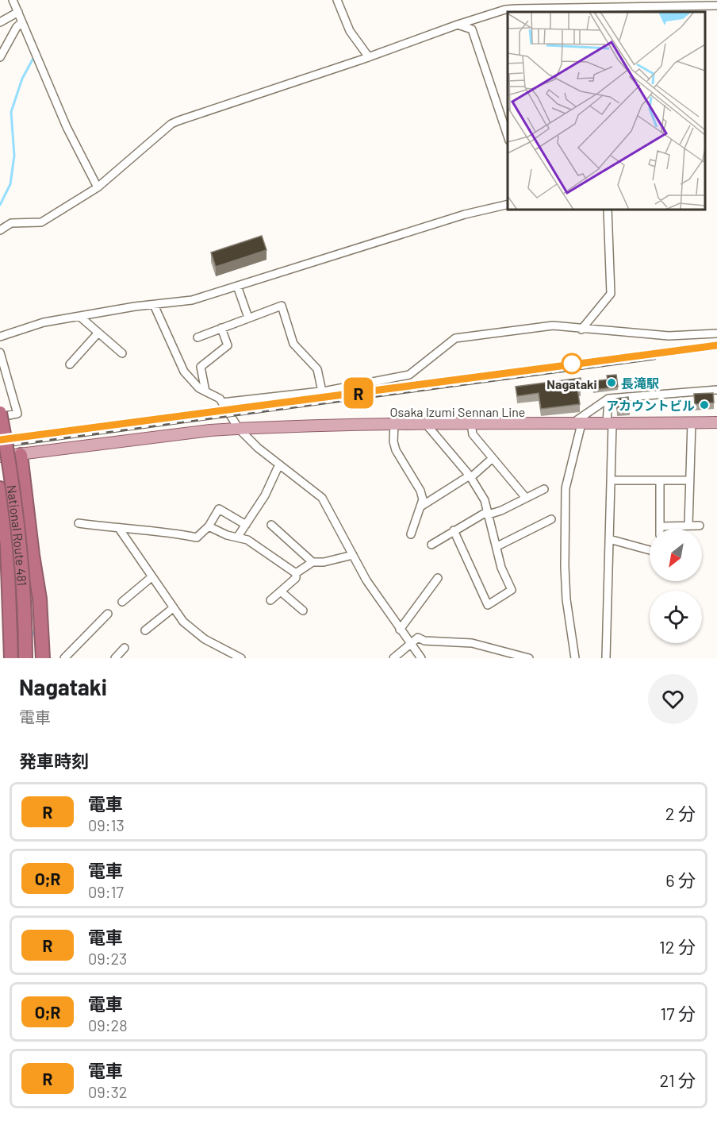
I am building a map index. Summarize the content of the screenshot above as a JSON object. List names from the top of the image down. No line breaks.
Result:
{"streets":{"highway":["National Route 481"],"main road":["Osaka Izumi Sennan Line"]},"places":["Nagataki","長滝駅","アカウントビル"],"north":"bottom left","page":{"on_map":"R","heading":[["Nagataki","電車"],"発車時刻"],"list":[{"mark":"R","name":"電車","note":"09:13","value":"2 分"},{"mark":"O;R","name":"電車","note":"09:17","value":"6 分"},{"mark":"R","name":"電車","note":"09:23","value":"12 分"},{"mark":"O;R","name":"電車","note":"09:28","value":"17 分"},{"mark":"R","name":"電車","note":"09:32","value":"21 分"}]}}
